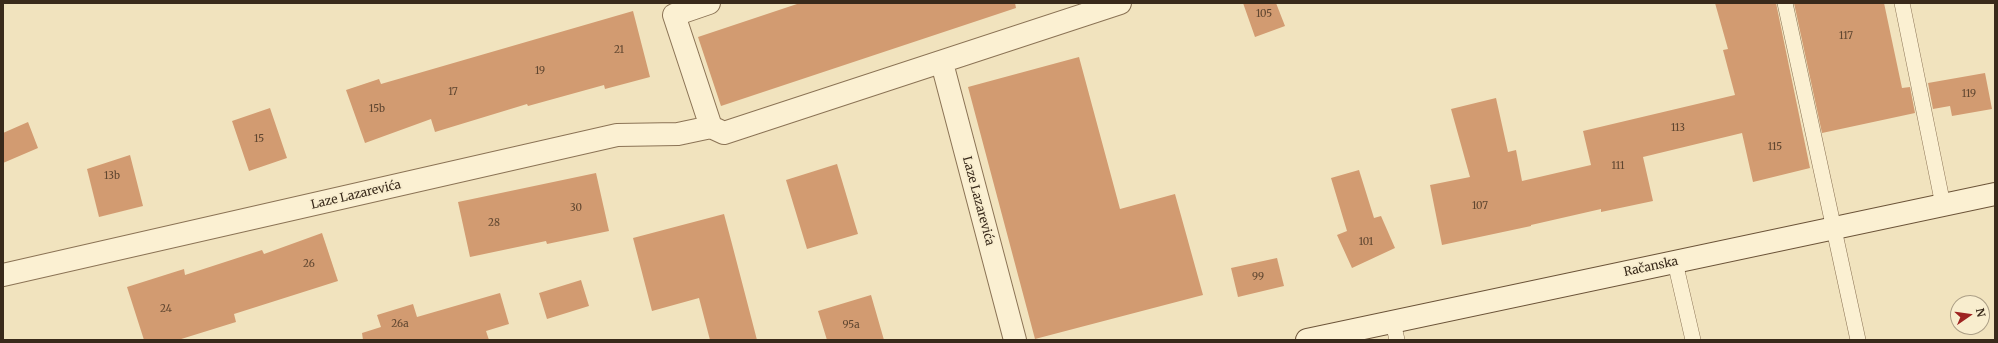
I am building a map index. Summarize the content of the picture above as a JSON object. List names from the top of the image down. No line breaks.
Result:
{"streets":{"street":["Laze Lazarevića","Račanska"]},"house_numbers":["105","117","21","19","17","119","15b","113","15","115","111","13b","107","30","28","101","26","99","24","26a","95a"],"north":"right"}
